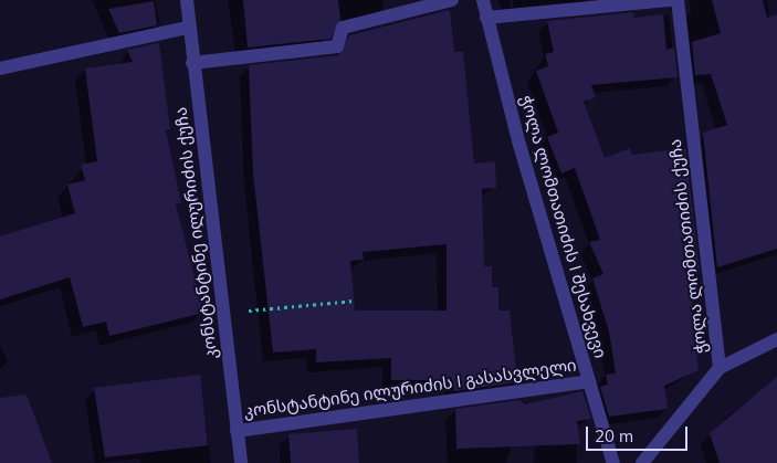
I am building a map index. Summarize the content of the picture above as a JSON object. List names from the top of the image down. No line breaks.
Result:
{"streets":{"street":["ჭოლა ლომთათიძის I შესახვევი","კონსტანტინე ილურიძის ქუჩა","ჭოლა ლომთათიძის ქუჩა","კონსტანტინე ილურიძის I გასასვლელი"]},"crossings":[["ჭოლა ლომთათიძის I შესახვევი","კონსტანტინე ილურიძის I გასასვლელი"],["კონსტანტინე ილურიძის ქუჩა","კონსტანტინე ილურიძის I გასასვლელი"]],"scale_bar":"20 m"}
